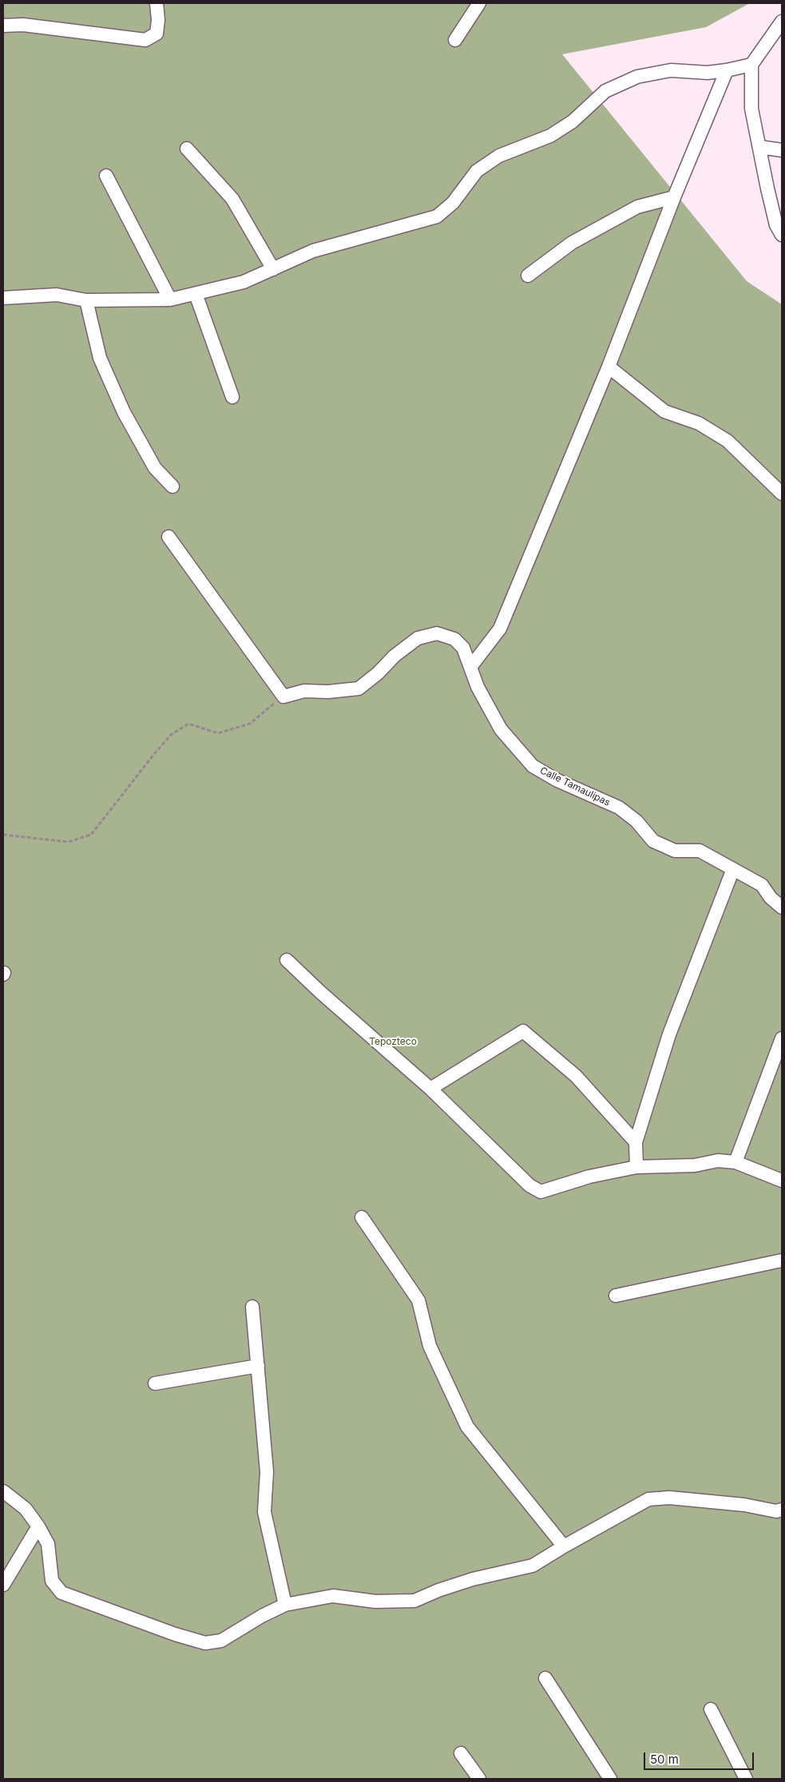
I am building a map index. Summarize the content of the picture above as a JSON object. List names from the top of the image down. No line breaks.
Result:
{"streets":{"street":["Calle Tamaulipas"]},"parks":["Tepozteco"],"scale_bar":"50 m"}
